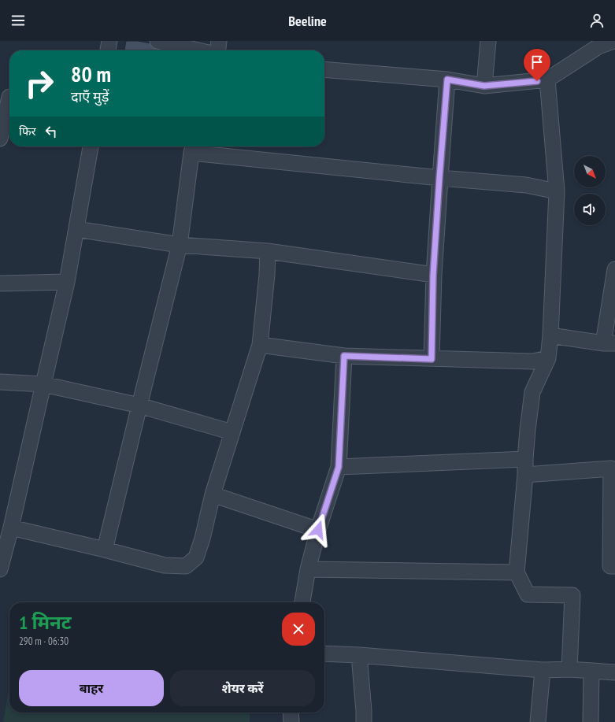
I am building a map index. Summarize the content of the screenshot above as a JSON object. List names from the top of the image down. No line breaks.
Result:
{"north":"bottom right","page":{"header":"Beeline","turn":["80 m","दाएँ मुड़ें"],"then":"फिर","heading":["1 मिनट","290 m · 06:30"],"buttons":["बाहर","शेयर करें"]}}
